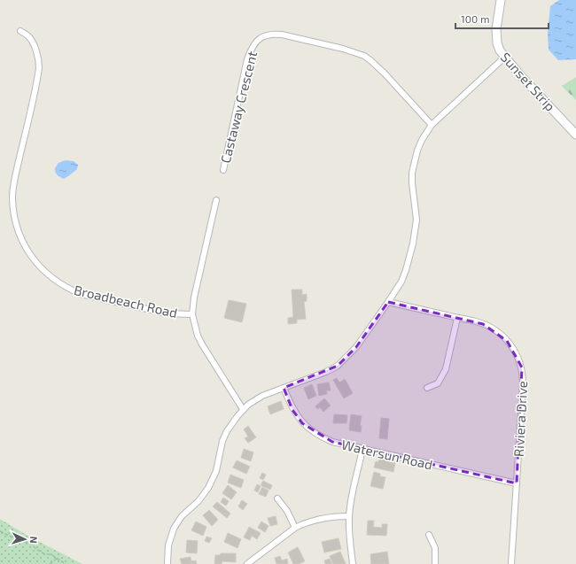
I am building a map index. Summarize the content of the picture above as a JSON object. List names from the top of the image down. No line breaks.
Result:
{"streets":{"street":["Sunset Strip","Castaway Crescent","Broadbeach Road","Riviera Drive","Watersun Road"]},"crossings":[["Riviera Drive","Watersun Road"]],"scale_bar":"100 m","north":"right"}
